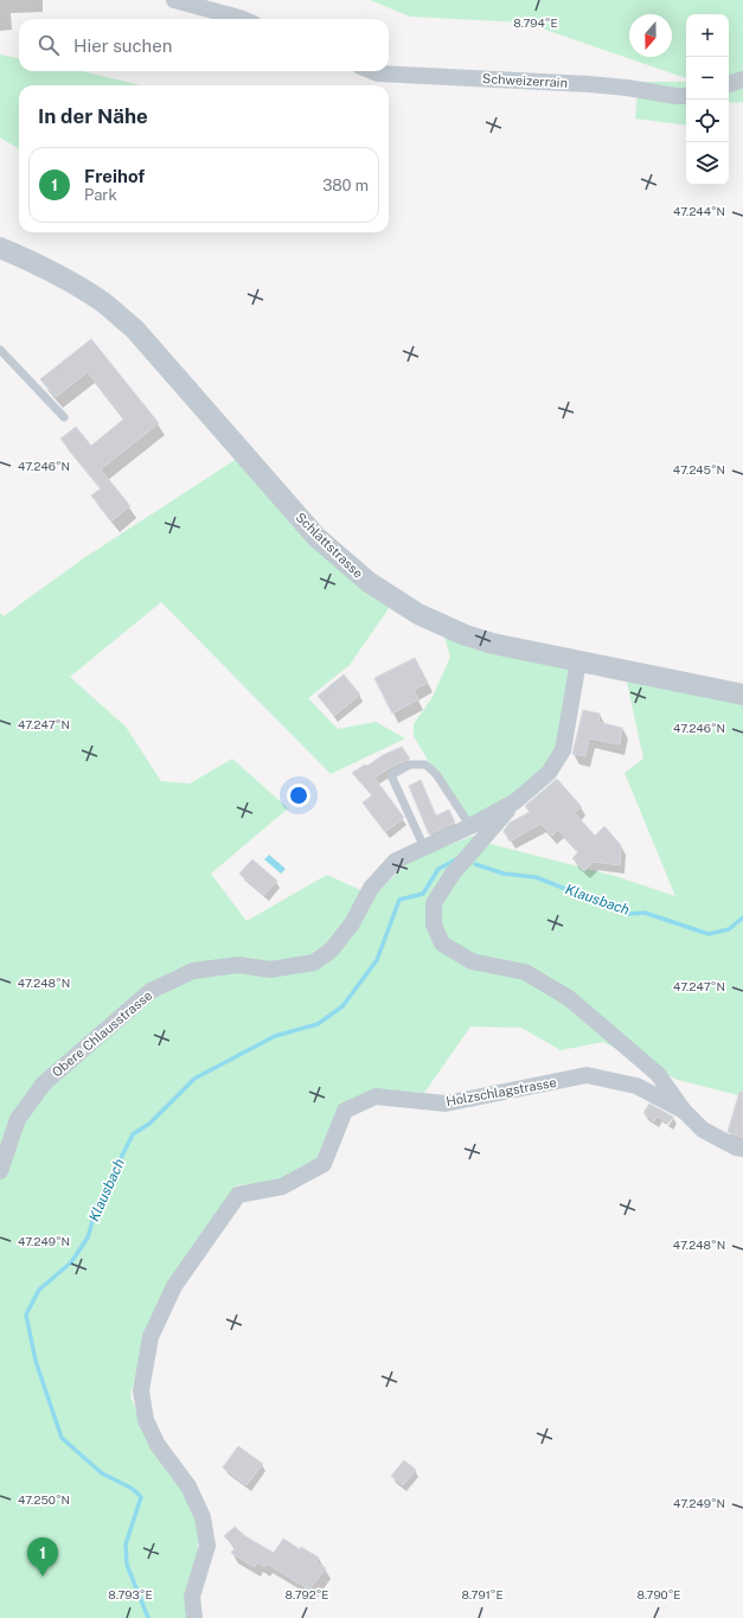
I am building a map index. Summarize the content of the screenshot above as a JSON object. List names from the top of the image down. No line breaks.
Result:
{"streets":{"street":["Schweizerrain","Schlattstrasse","Obere Chlausstrasse","Holzschlagstrasse"]},"crossings":[["Schlattstrasse","Obere Chlausstrasse"]],"water":["Klausbach"],"north":"bottom","page":{"map_buttons":["+","−"],"search":"Hier suchen","heading":"In der Nähe","list":[{"mark":"1","name":"Freihof","note":"Park","value":"380 m"}],"pins":"1"},"coordinates":["8.794°E","47.244°N","47.246°N","47.245°N","47.247°N","47.248°N","47.249°N","47.250°N","8.793°E","8.792°E","8.791°E","8.790°E"]}
